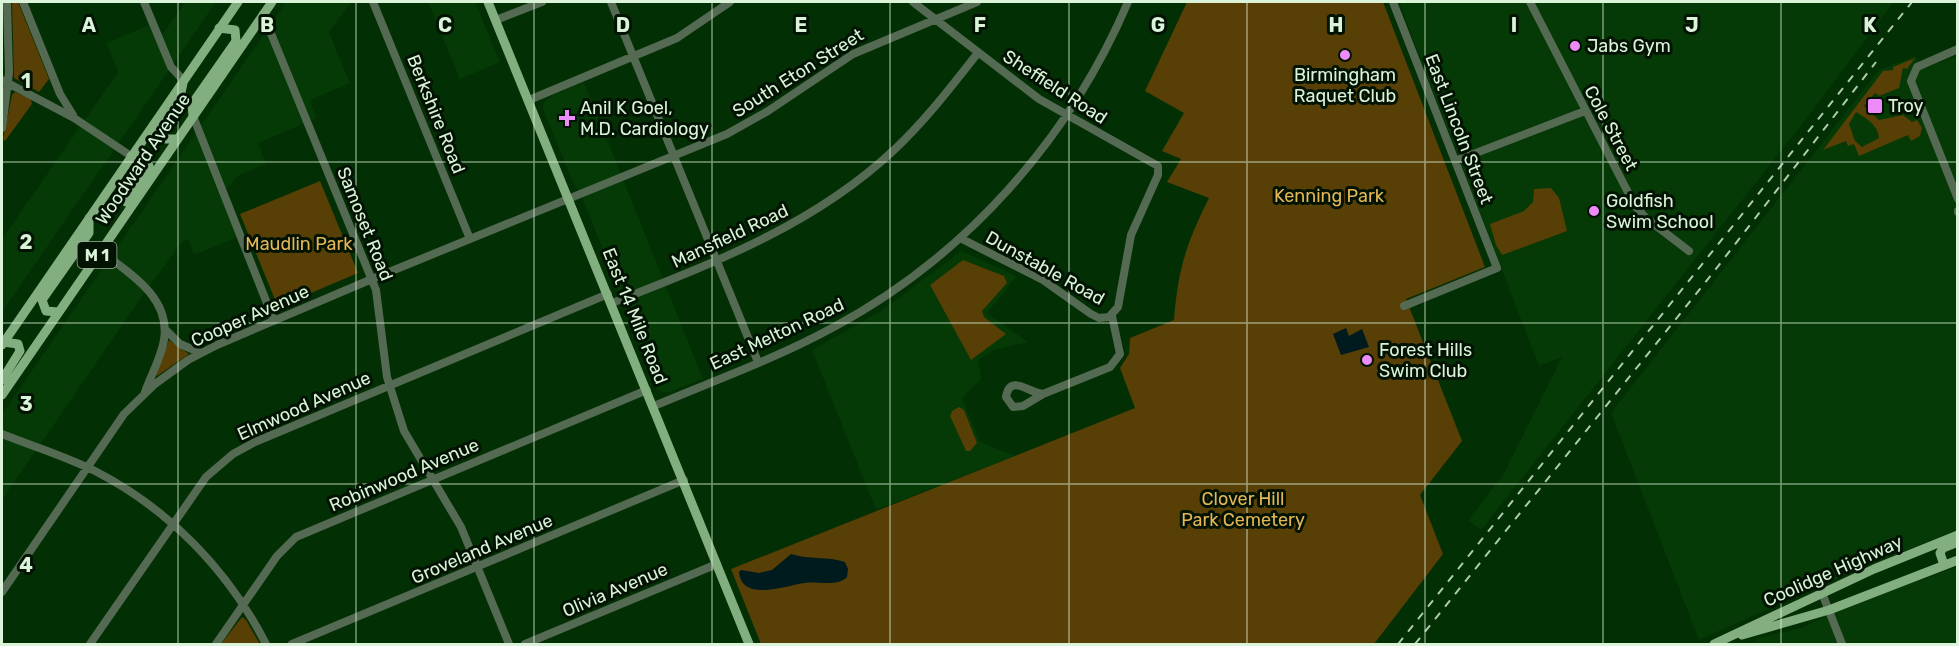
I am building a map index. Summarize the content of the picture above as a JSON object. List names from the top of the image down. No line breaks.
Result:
{"streets":{"main road":["Woodward Avenue","M 1","East 14 Mile Road","Coolidge Highway"],"street":["South Eton Street","Sheffield Road","Berkshire Road","Cole Street","East Lincoln Street","Samoset Road","Mansfield Road","Dunstable Road","Cooper Avenue","East Melton Road","Elmwood Avenue","Robinwood Avenue","Groveland Avenue","Olivia Avenue"]},"crossings":[["South Eton Street","Sheffield Road"],["South Eton Street","Cooper Avenue"],["South Eton Street","East 14 Mile Road"],["Sheffield Road","Mansfield Road"],["Sheffield Road","Dunstable Road"],["Sheffield Road","East Melton Road"],["Berkshire Road","Cooper Avenue"],["Woodward Avenue","Samoset Road"],["Samoset Road","Cooper Avenue"],["Samoset Road","Elmwood Avenue"],["Samoset Road","Robinwood Avenue"],["Samoset Road","Groveland Avenue"],["Mansfield Road","East 14 Mile Road"],["Mansfield Road","Elmwood Avenue"],["Dunstable Road","East Melton Road"],["Cooper Avenue","East 14 Mile Road"],["East 14 Mile Road","East Melton Road"],["East 14 Mile Road","Elmwood Avenue"],["East 14 Mile Road","Robinwood Avenue"],["East 14 Mile Road","Groveland Avenue"],["East 14 Mile Road","Olivia Avenue"]],"parks":["Kenning Park","Maudlin Park","Clover Hill Park Cemetery"],"places":{"other":["Jabs Gym","Birmingham Raquet Club","Goldfish Swim School","Forest Hills Swim Club"],"transit":["Troy"],"health":["Anil K Goel, M.D. Cardiology"]},"grid":{"columns":["A","B","C","D","E","F","G","H","I","J","K"],"rows":["1","2","3","4"]}}
